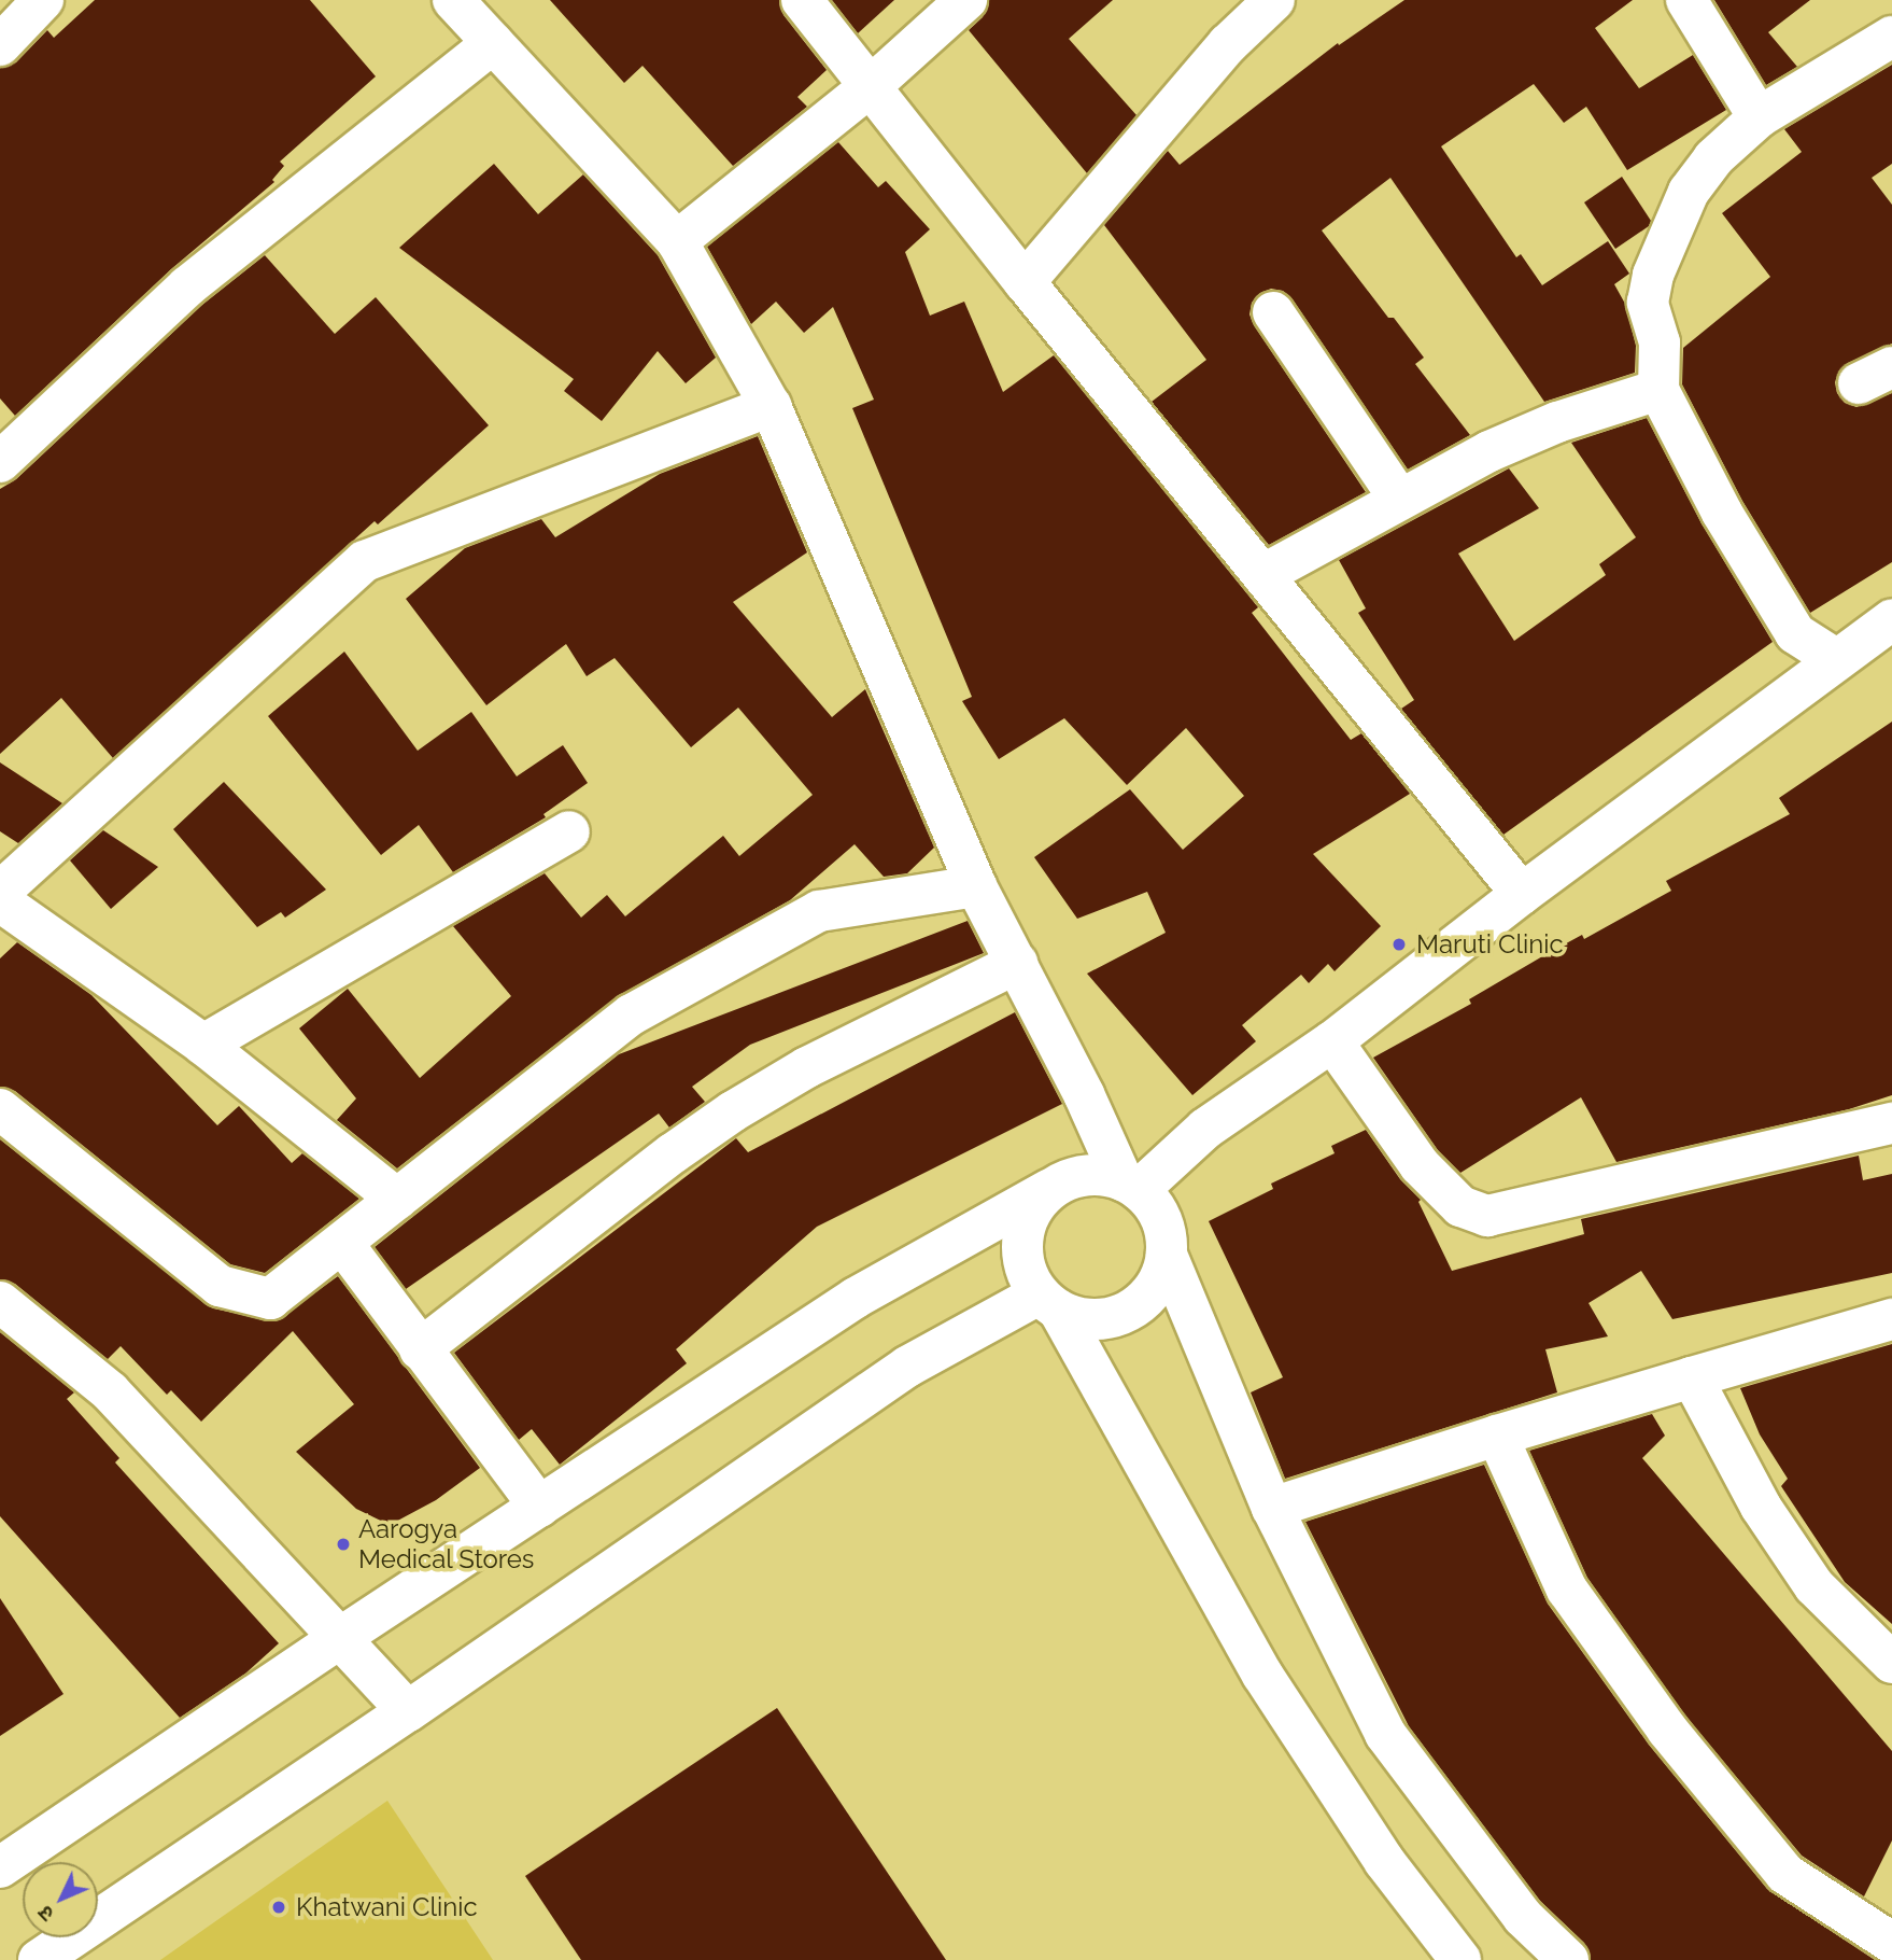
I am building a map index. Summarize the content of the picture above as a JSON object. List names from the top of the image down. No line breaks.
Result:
{"places":["Maruti Clinic","Aarogya Medical Stores","Khatwani Clinic"],"north":"bottom left"}
